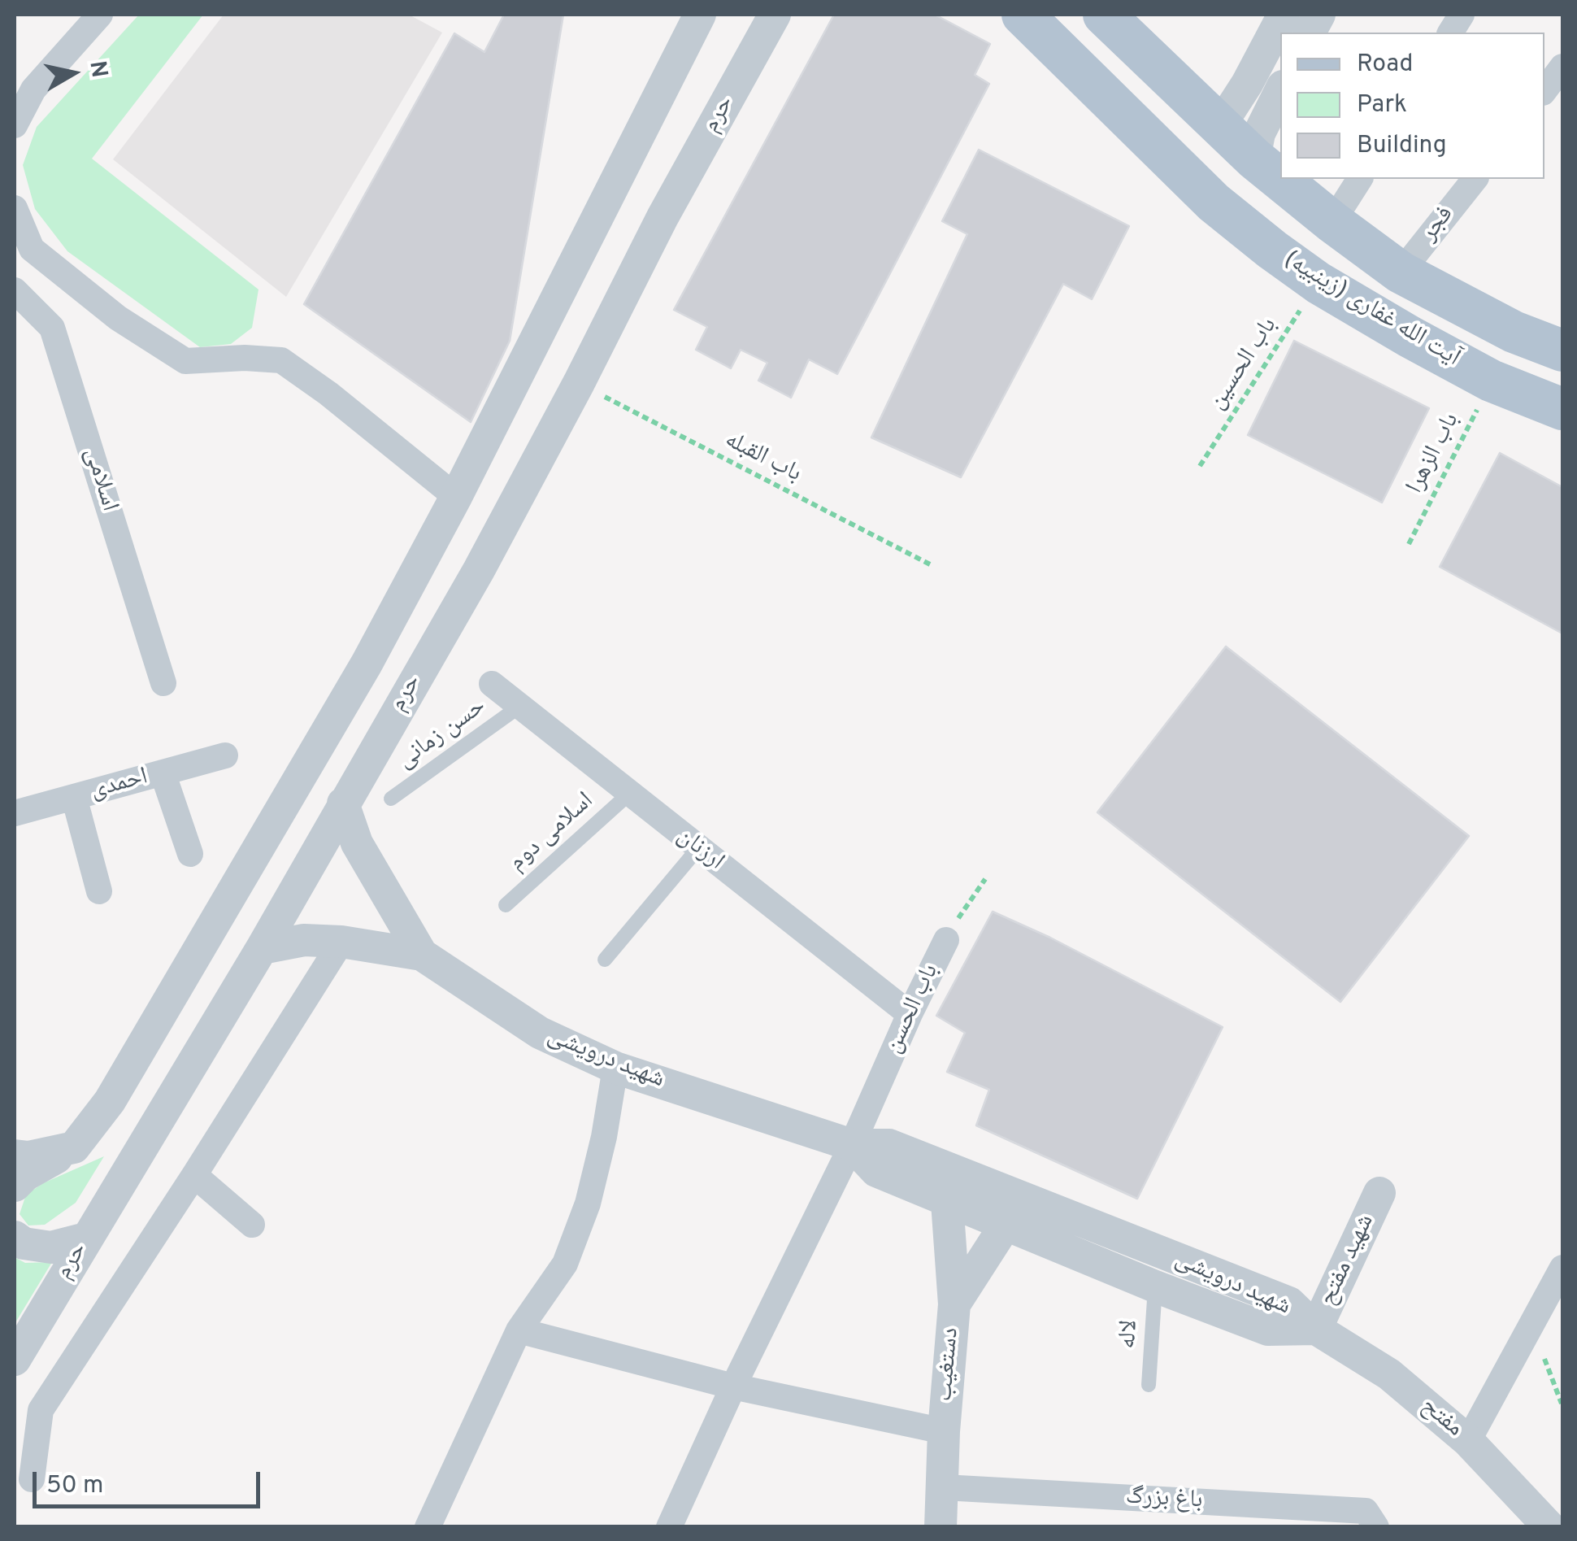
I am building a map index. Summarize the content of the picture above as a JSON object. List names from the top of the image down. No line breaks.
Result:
{"streets":{"main road":["آیت الله غفاری (زینبیه)"],"street":["حرم","فجر","اسلامی","احمدی","ارزنان","باب الحسن","شهید درویشی","شهید مفتح","دستغیب","مفتح","باغ بزرگ"],"lane":["حسن زمانی","اسلامی دوم","لاله"],"path":["باب الحسین","باب الزهرا","باب القبله"]},"crossings":[["حرم","باب القبله"],["حرم","شهید درویشی"],["فجر","آیت الله غفاری (زینبیه)"],["آیت الله غفاری (زینبیه)","باب الحسین"],["آیت الله غفاری (زینبیه)","باب الزهرا"],["حسن زمانی","ارزنان"],["اسلامی دوم","ارزنان"],["ارزنان","باب الحسن"],["باب الحسن","شهید درویشی"],["شهید درویشی","شهید مفتح"],["شهید درویشی","لاله"],["شهید درویشی","دستغیب"],["شهید درویشی","مفتح"],["شهید مفتح","مفتح"],["دستغیب","باغ بزرگ"]],"legend":["Road","Park","Building"],"scale_bar":"50 m","north":"right"}
